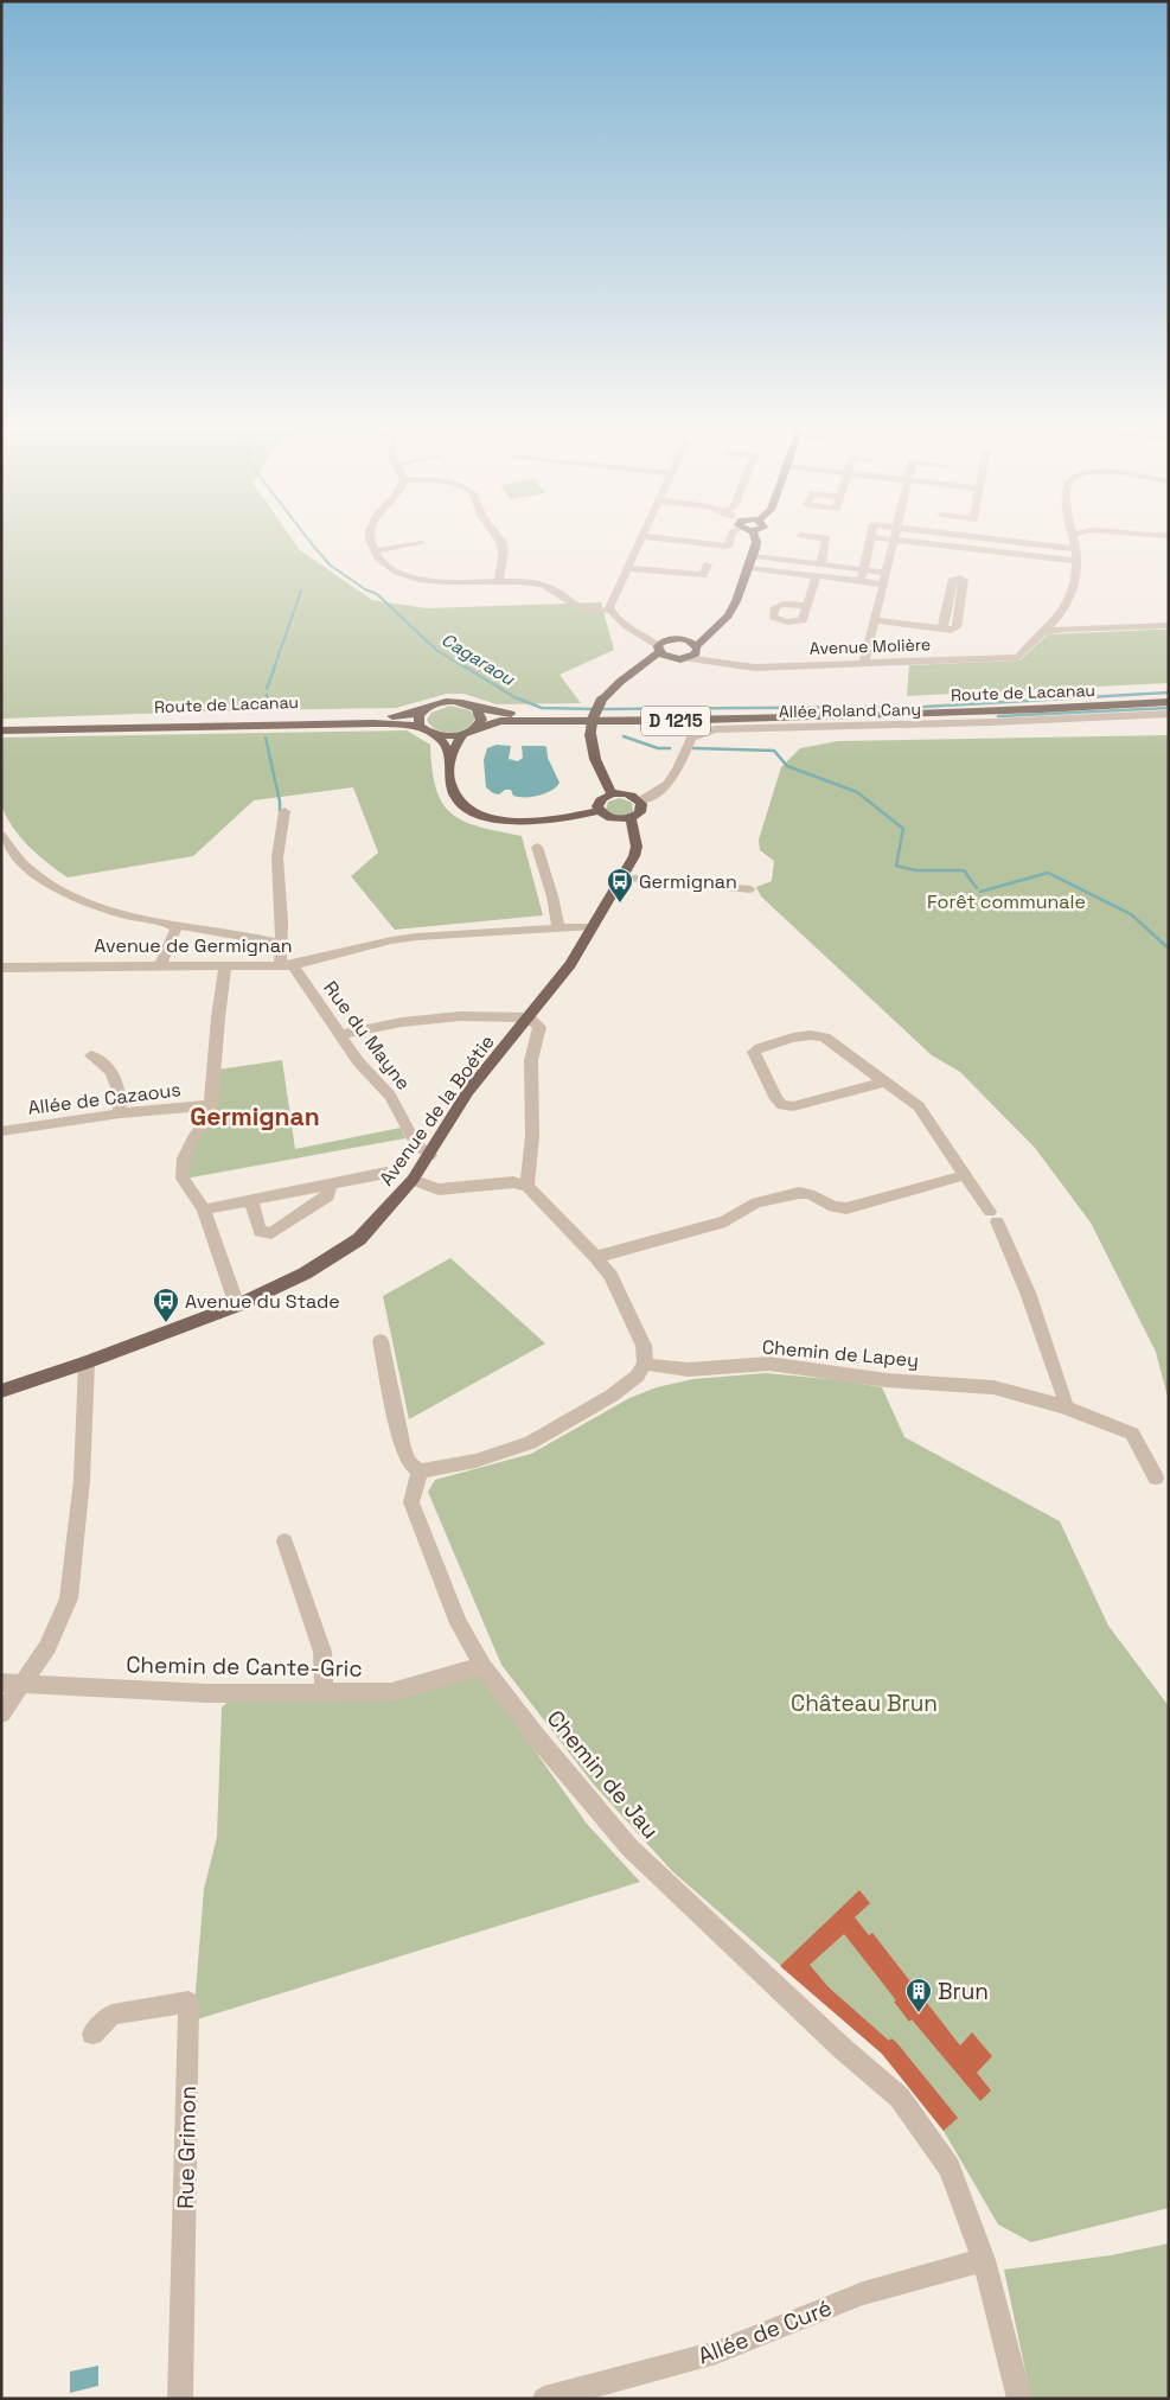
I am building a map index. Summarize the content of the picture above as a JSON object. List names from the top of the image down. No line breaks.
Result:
{"streets":{"main road":["Route de Lacanau","D 1215","Avenue de la Boétie"],"street":["Avenue Molière","Allée Roland Cany","Avenue de Germignan","Rue du Mayne","Allée de Cazaous","Chemin de Lapey","Chemin de Cante-Gric","Chemin de Jau","Rue Grimon","Allée de Curé"]},"crossings":[["Avenue de Germignan","Rue du Mayne"],["Avenue de Germignan","Avenue de la Boétie"],["Rue du Mayne","Avenue de la Boétie"],["Chemin de Cante-Gric","Chemin de Jau"],["Chemin de Jau","Allée de Curé"]],"districts":["Germignan"],"water":["Cagaraou"],"parks":["Forêt communale","Château Brun"],"places":{"bus stop":["Germignan","Avenue du Stade"],"building":["Brun"]}}
